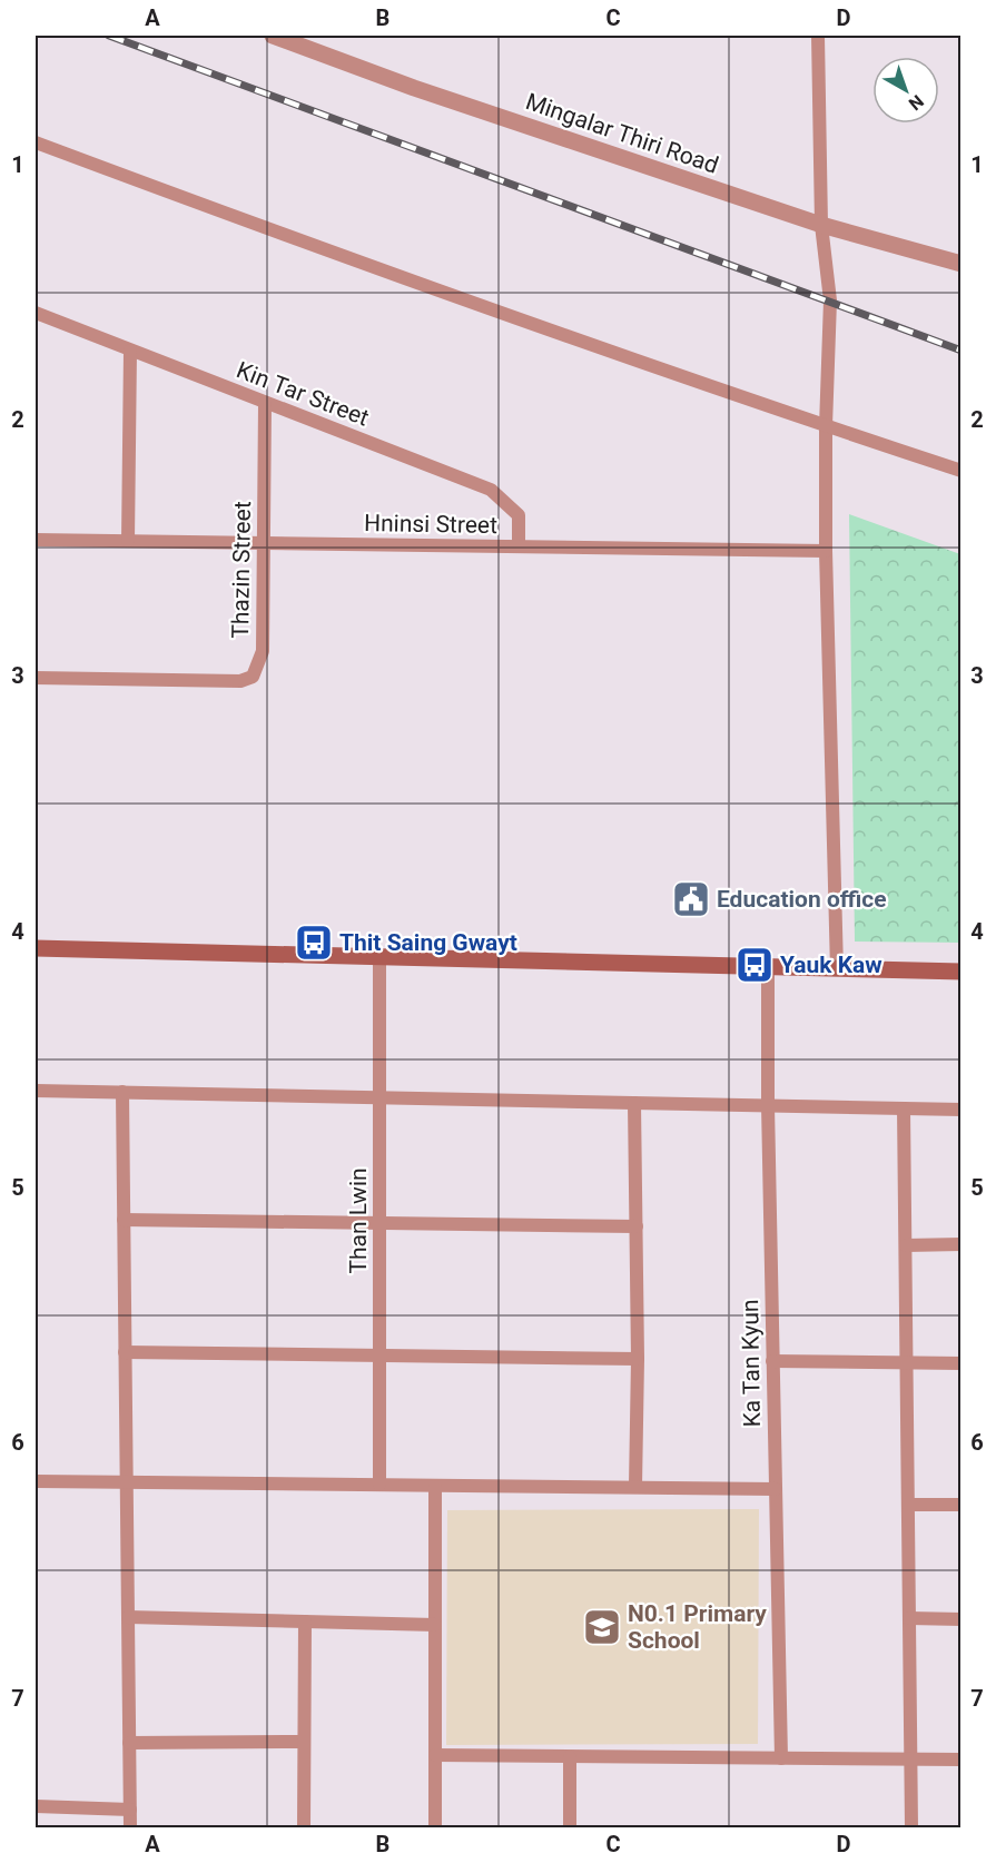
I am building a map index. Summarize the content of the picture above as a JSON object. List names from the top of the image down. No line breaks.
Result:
{"streets":{"street":["Mingalar Thiri Road","Kin Tar Street","Hninsi Street","Thazin Street","Than Lwin","Ka Tan Kyun"]},"crossings":[["Kin Tar Street","Hninsi Street"],["Kin Tar Street","Thazin Street"],["Hninsi Street","Thazin Street"]],"places":{"public building":["Education office"],"bus stop":["Thit Saing Gwayt","Yauk Kaw"],"school or university":["N0.1 Primary School"]},"north":"bottom right","grid":{"columns":["A","B","C","D"],"rows":["1","2","3","4","5","6","7"]}}
